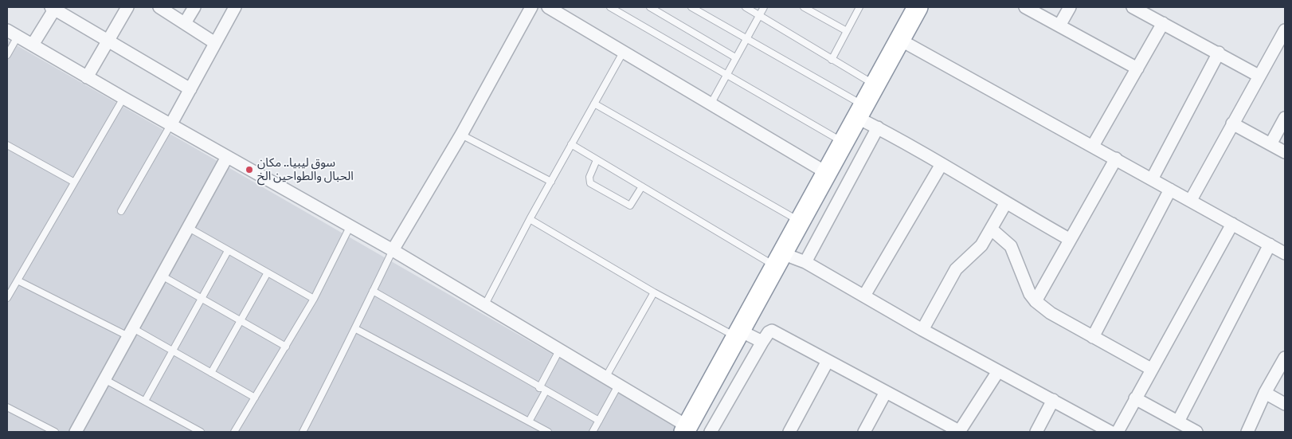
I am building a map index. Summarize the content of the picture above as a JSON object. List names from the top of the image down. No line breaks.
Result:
{"places":["سوق ليبيا.. مكان الحبال والطواحين الخ"]}
